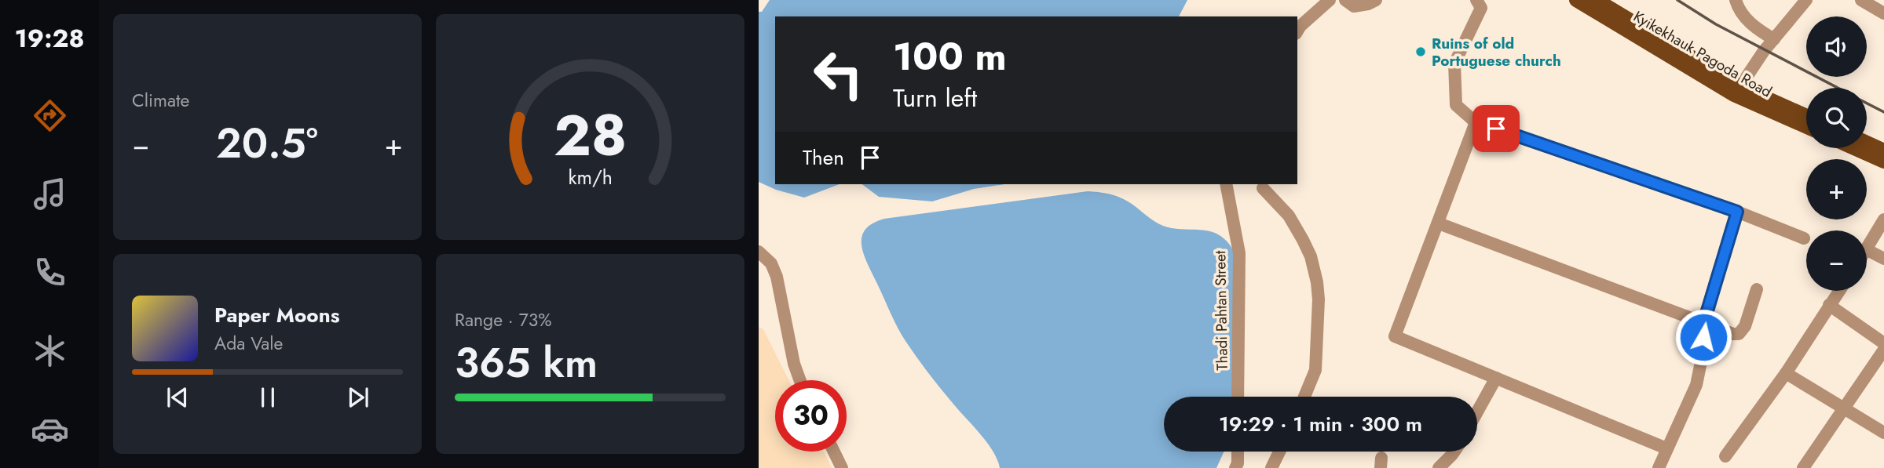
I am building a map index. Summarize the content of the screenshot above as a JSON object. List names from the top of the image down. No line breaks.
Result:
{"streets":{"main road":["Kyikekhauk Pagoda Road"],"street":["Thadi Pahtan Street"]},"places":["Ruins of old Portuguese church"],"page":{"tabs":"19:28","tile":["Climate",["Range · 73%","365 km"]],"map_buttons":["+","−"],"turn":["100 m","Turn left"],"heat":["−","20.5°","+"],"then":"Then","song":["Paper Moons","Ada Vale"],"limit":"30","trip":"19:29 · 1 min · 300 m","gauge":["28","km/h"]}}
